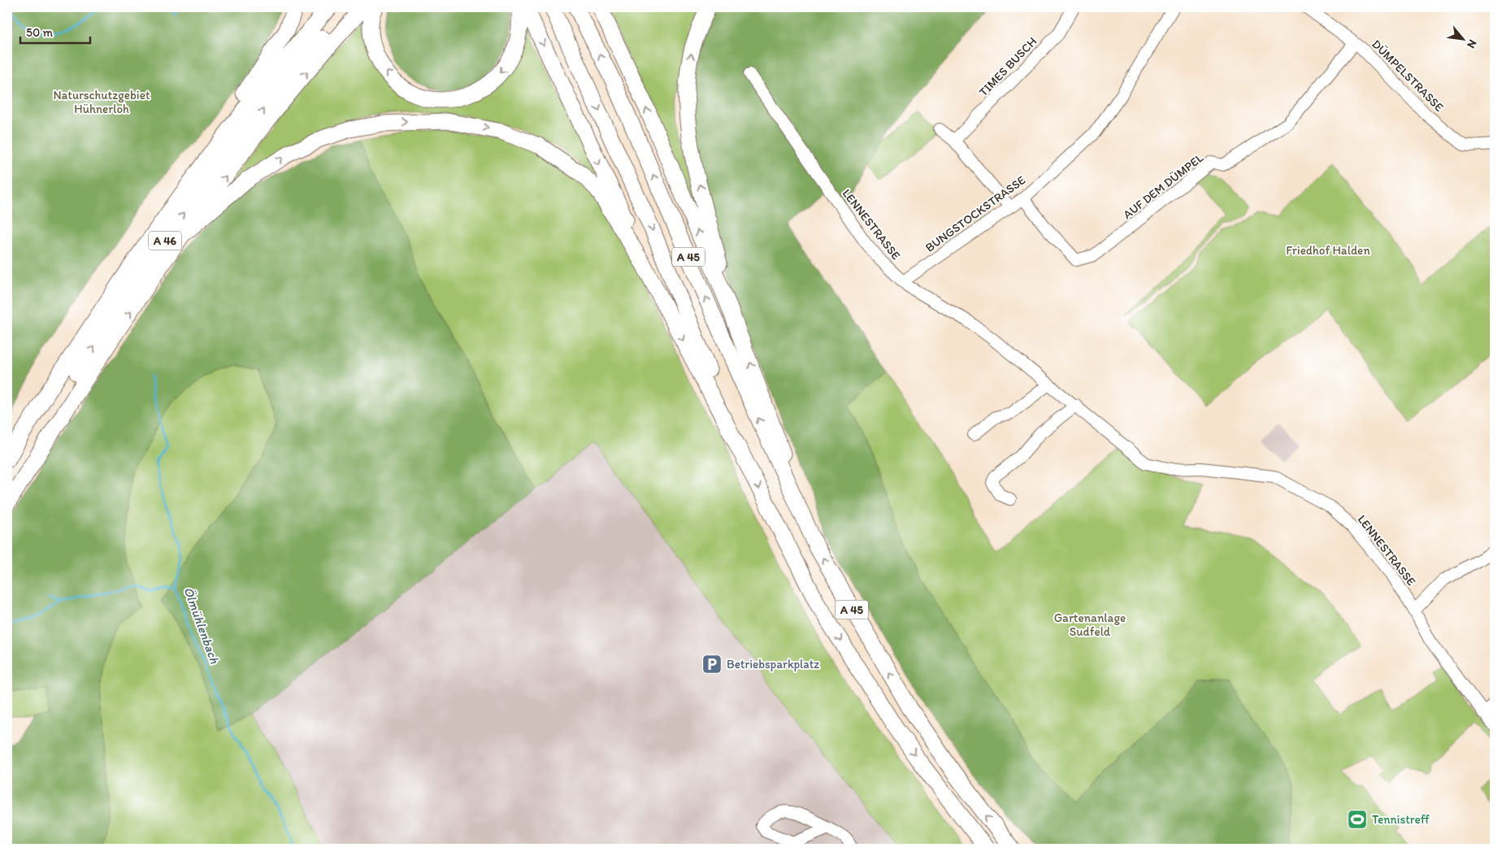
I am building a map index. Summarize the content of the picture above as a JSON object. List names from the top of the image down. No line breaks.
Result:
{"streets":{"highway":["A 46","A 45"],"street":["TIMES BUSCH","DÜMPELSTRASSE","AUF DEM DÜMPEL","BUNGSTOCKSTRASSE","LENNESTRASSE"]},"crossings":[["DÜMPELSTRASSE","AUF DEM DÜMPEL"],["AUF DEM DÜMPEL","BUNGSTOCKSTRASSE"],["BUNGSTOCKSTRASSE","LENNESTRASSE"]],"water":["Ölmühlenbach"],"parks":["Naturschutzgebiet Hühnerloh","Friedhof Halden","Gartenanlage Sudfeld"],"places":{"parking":["Betriebsparkplatz"],"sports":["Tennistreff"]},"scale_bar":"50 m","north":"bottom right"}
